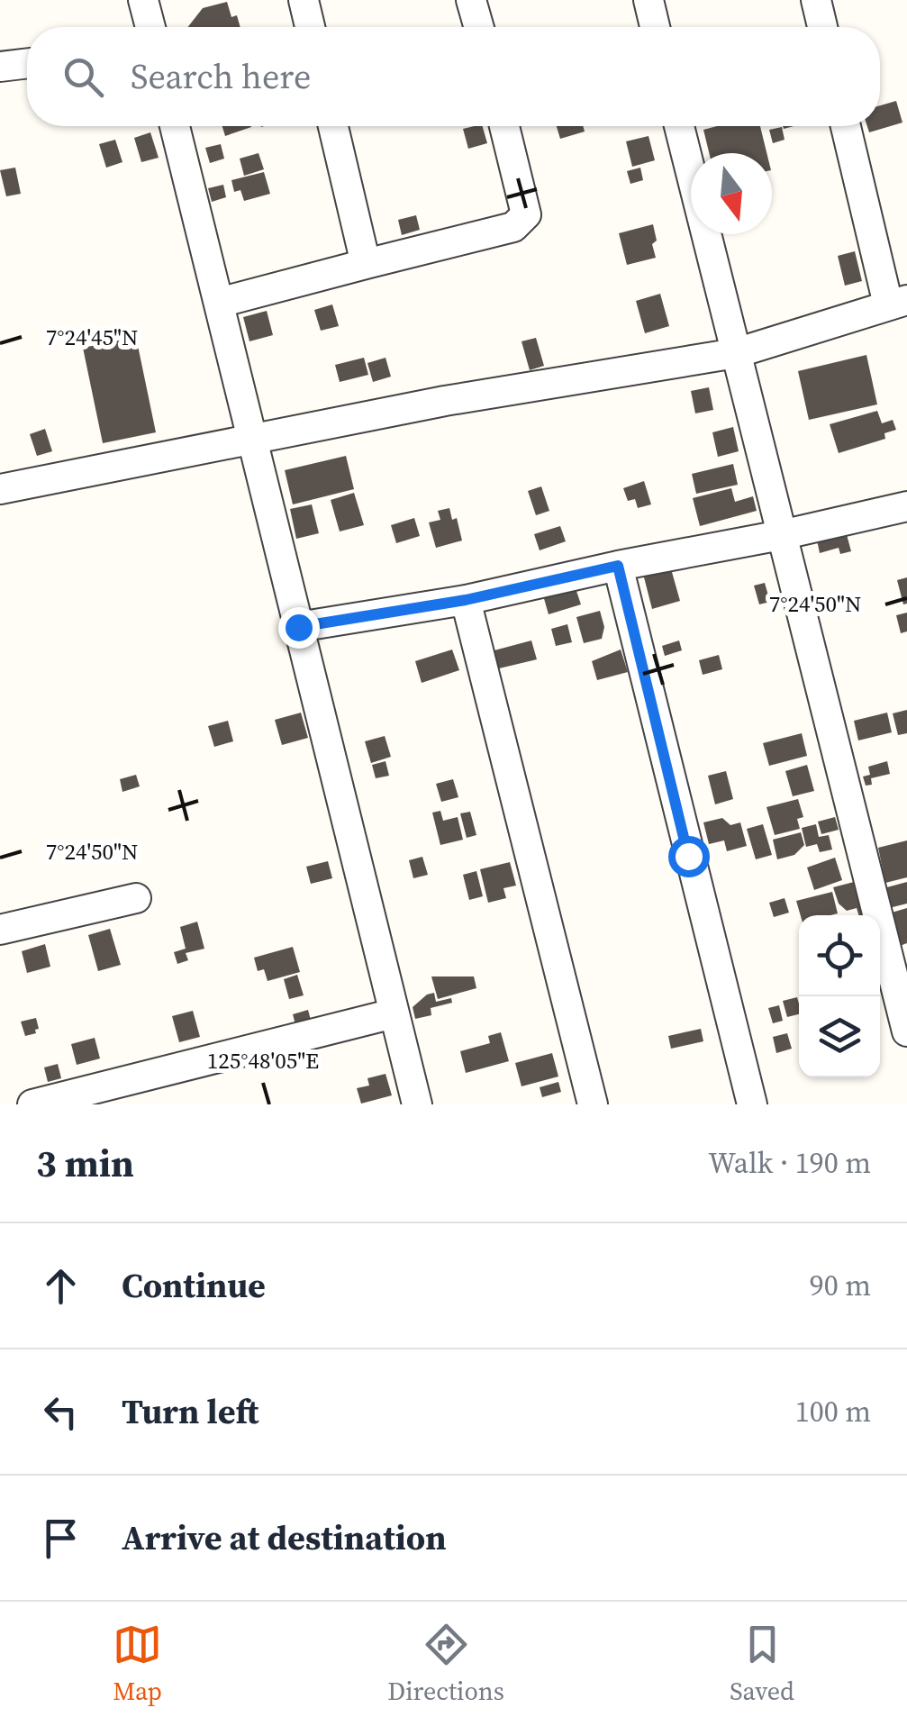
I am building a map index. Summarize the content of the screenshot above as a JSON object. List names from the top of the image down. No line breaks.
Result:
{"north":"bottom","page":{"search":"Search here","heading":["3 min","Walk · 190 m"],"list":[["Continue","90 m"],["Turn left","100 m"],"Arrive at destination"],"nav":["Map","Directions","Saved"]},"coordinates":["7°24'45\"N","7°24'50\"N","125°48'05\"E"]}
